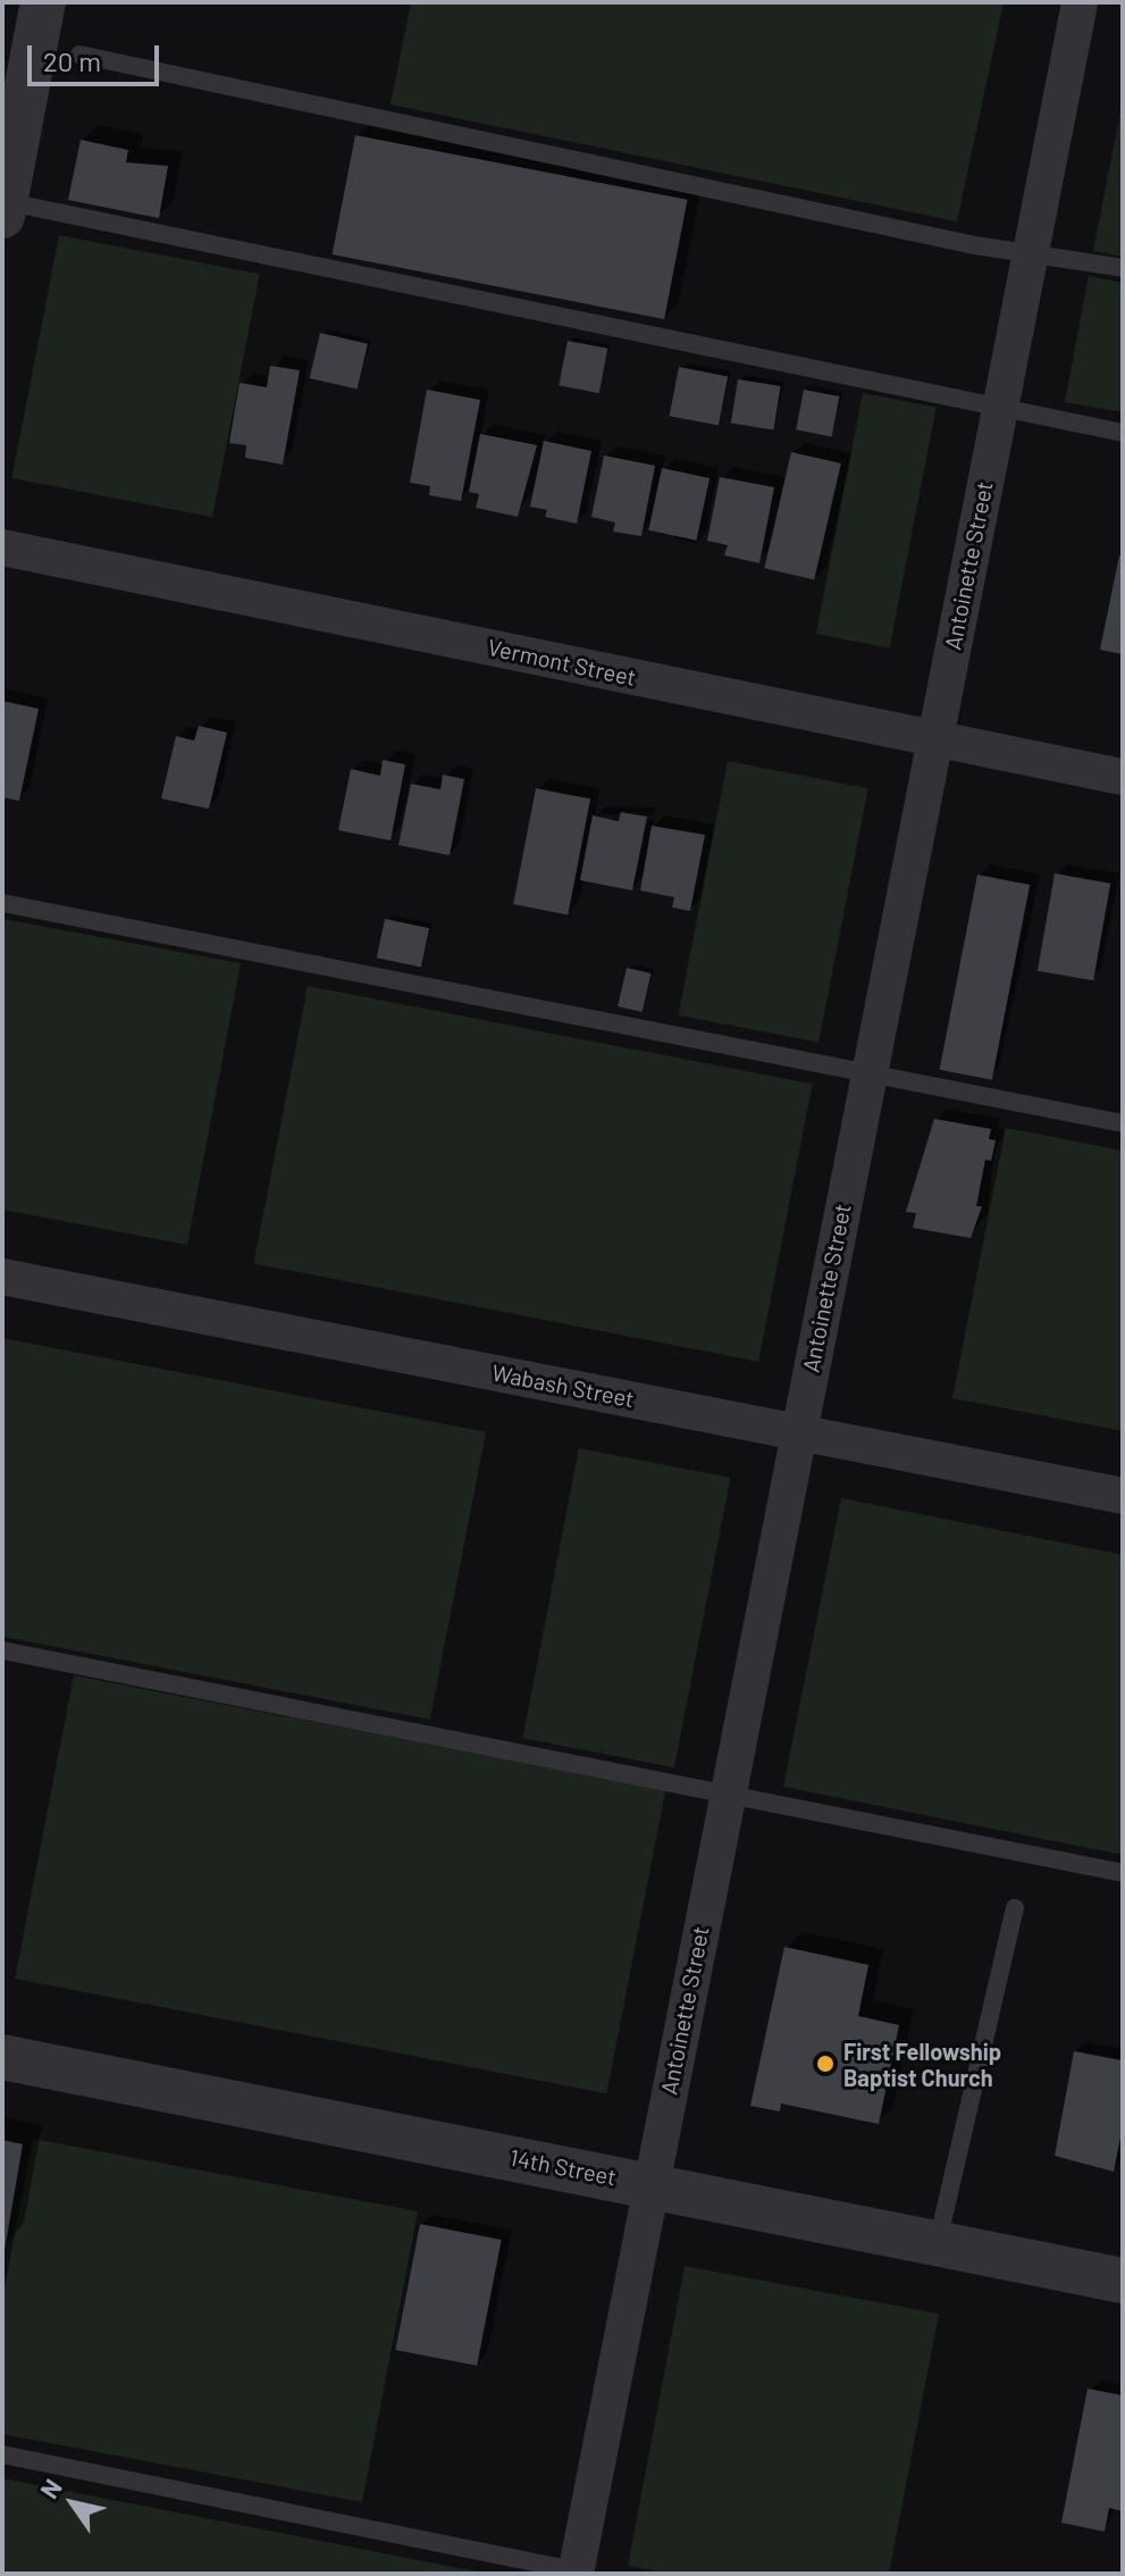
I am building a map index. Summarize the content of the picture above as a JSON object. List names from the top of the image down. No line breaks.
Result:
{"streets":{"street":["Antoinette Street","Vermont Street","Wabash Street","14th Street"]},"crossings":[["Antoinette Street","Vermont Street"],["Antoinette Street","Wabash Street"],["Antoinette Street","14th Street"]],"places":["First Fellowship Baptist Church"],"scale_bar":"20 m","north":"top left"}
